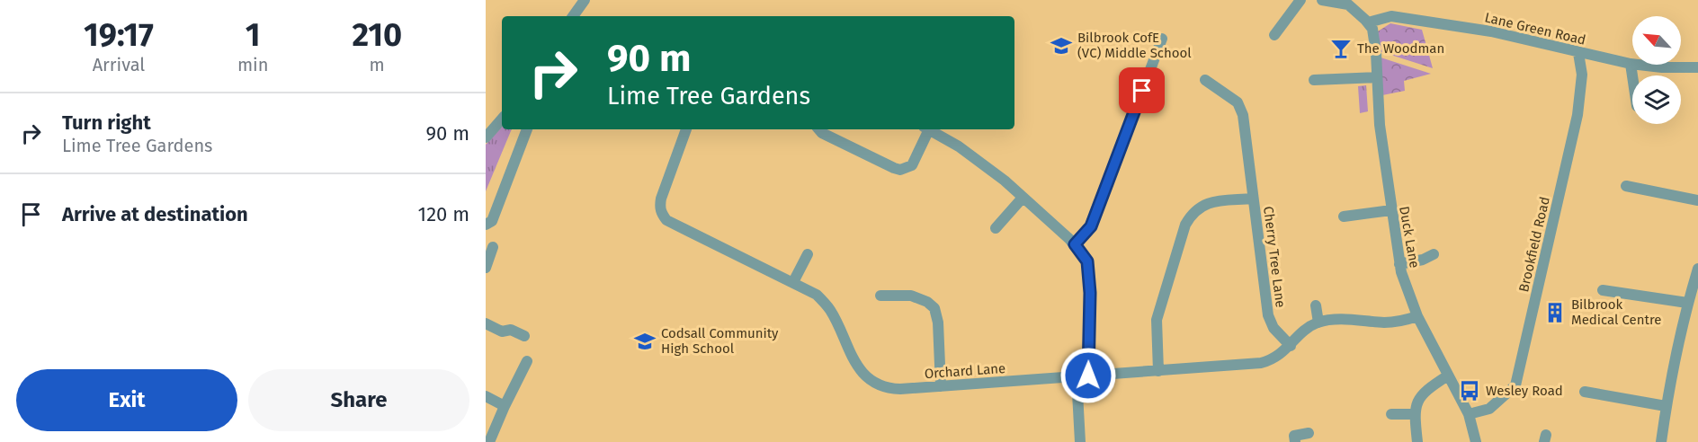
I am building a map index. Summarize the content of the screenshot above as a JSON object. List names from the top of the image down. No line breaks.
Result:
{"streets":{"street":["Lane Green Road","Duck Lane","Brookfield Road","Cherry Tree Lane","Orchard Lane"]},"crossings":[["Lane Green Road","Duck Lane"],["Lane Green Road","Brookfield Road"],["Duck Lane","Brookfield Road"],["Cherry Tree Lane","Orchard Lane"]],"places":{"school or university":["Bilbrook CofE (VC) Middle School","Codsall Community High School"],"bar":["The Woodman"],"building":["Bilbrook Medical Centre"],"bus stop":["Wesley Road"]},"north":"top left","page":{"eta":["19:17","Arrival","1","min","210","m"],"turn":["90 m","Lime Tree Gardens"],"list":[{"name":"Turn right","note":"Lime Tree Gardens","value":"90 m"},{"name":"Arrive at destination","value":"120 m"}],"buttons":["Exit","Share"]}}
